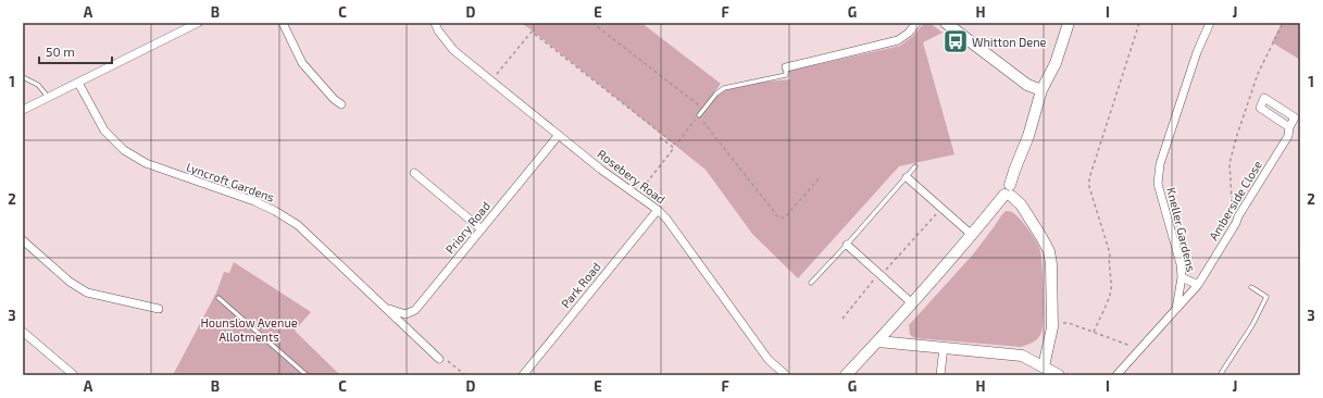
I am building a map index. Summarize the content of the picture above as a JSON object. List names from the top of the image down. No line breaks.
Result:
{"streets":{"street":["Rosebery Road","Lyncroft Gardens","Amberside Close","Priory Road","Kneller Gardens","Park Road"]},"crossings":[["Rosebery Road","Priory Road"],["Rosebery Road","Park Road"],["Lyncroft Gardens","Priory Road"],["Amberside Close","Kneller Gardens"]],"parks":["Hounslow Avenue Allotments"],"places":{"bus stop":["Whitton Dene"]},"scale_bar":"50 m","grid":{"columns":["A","B","C","D","E","F","G","H","I","J"],"rows":["1","2","3"]}}
